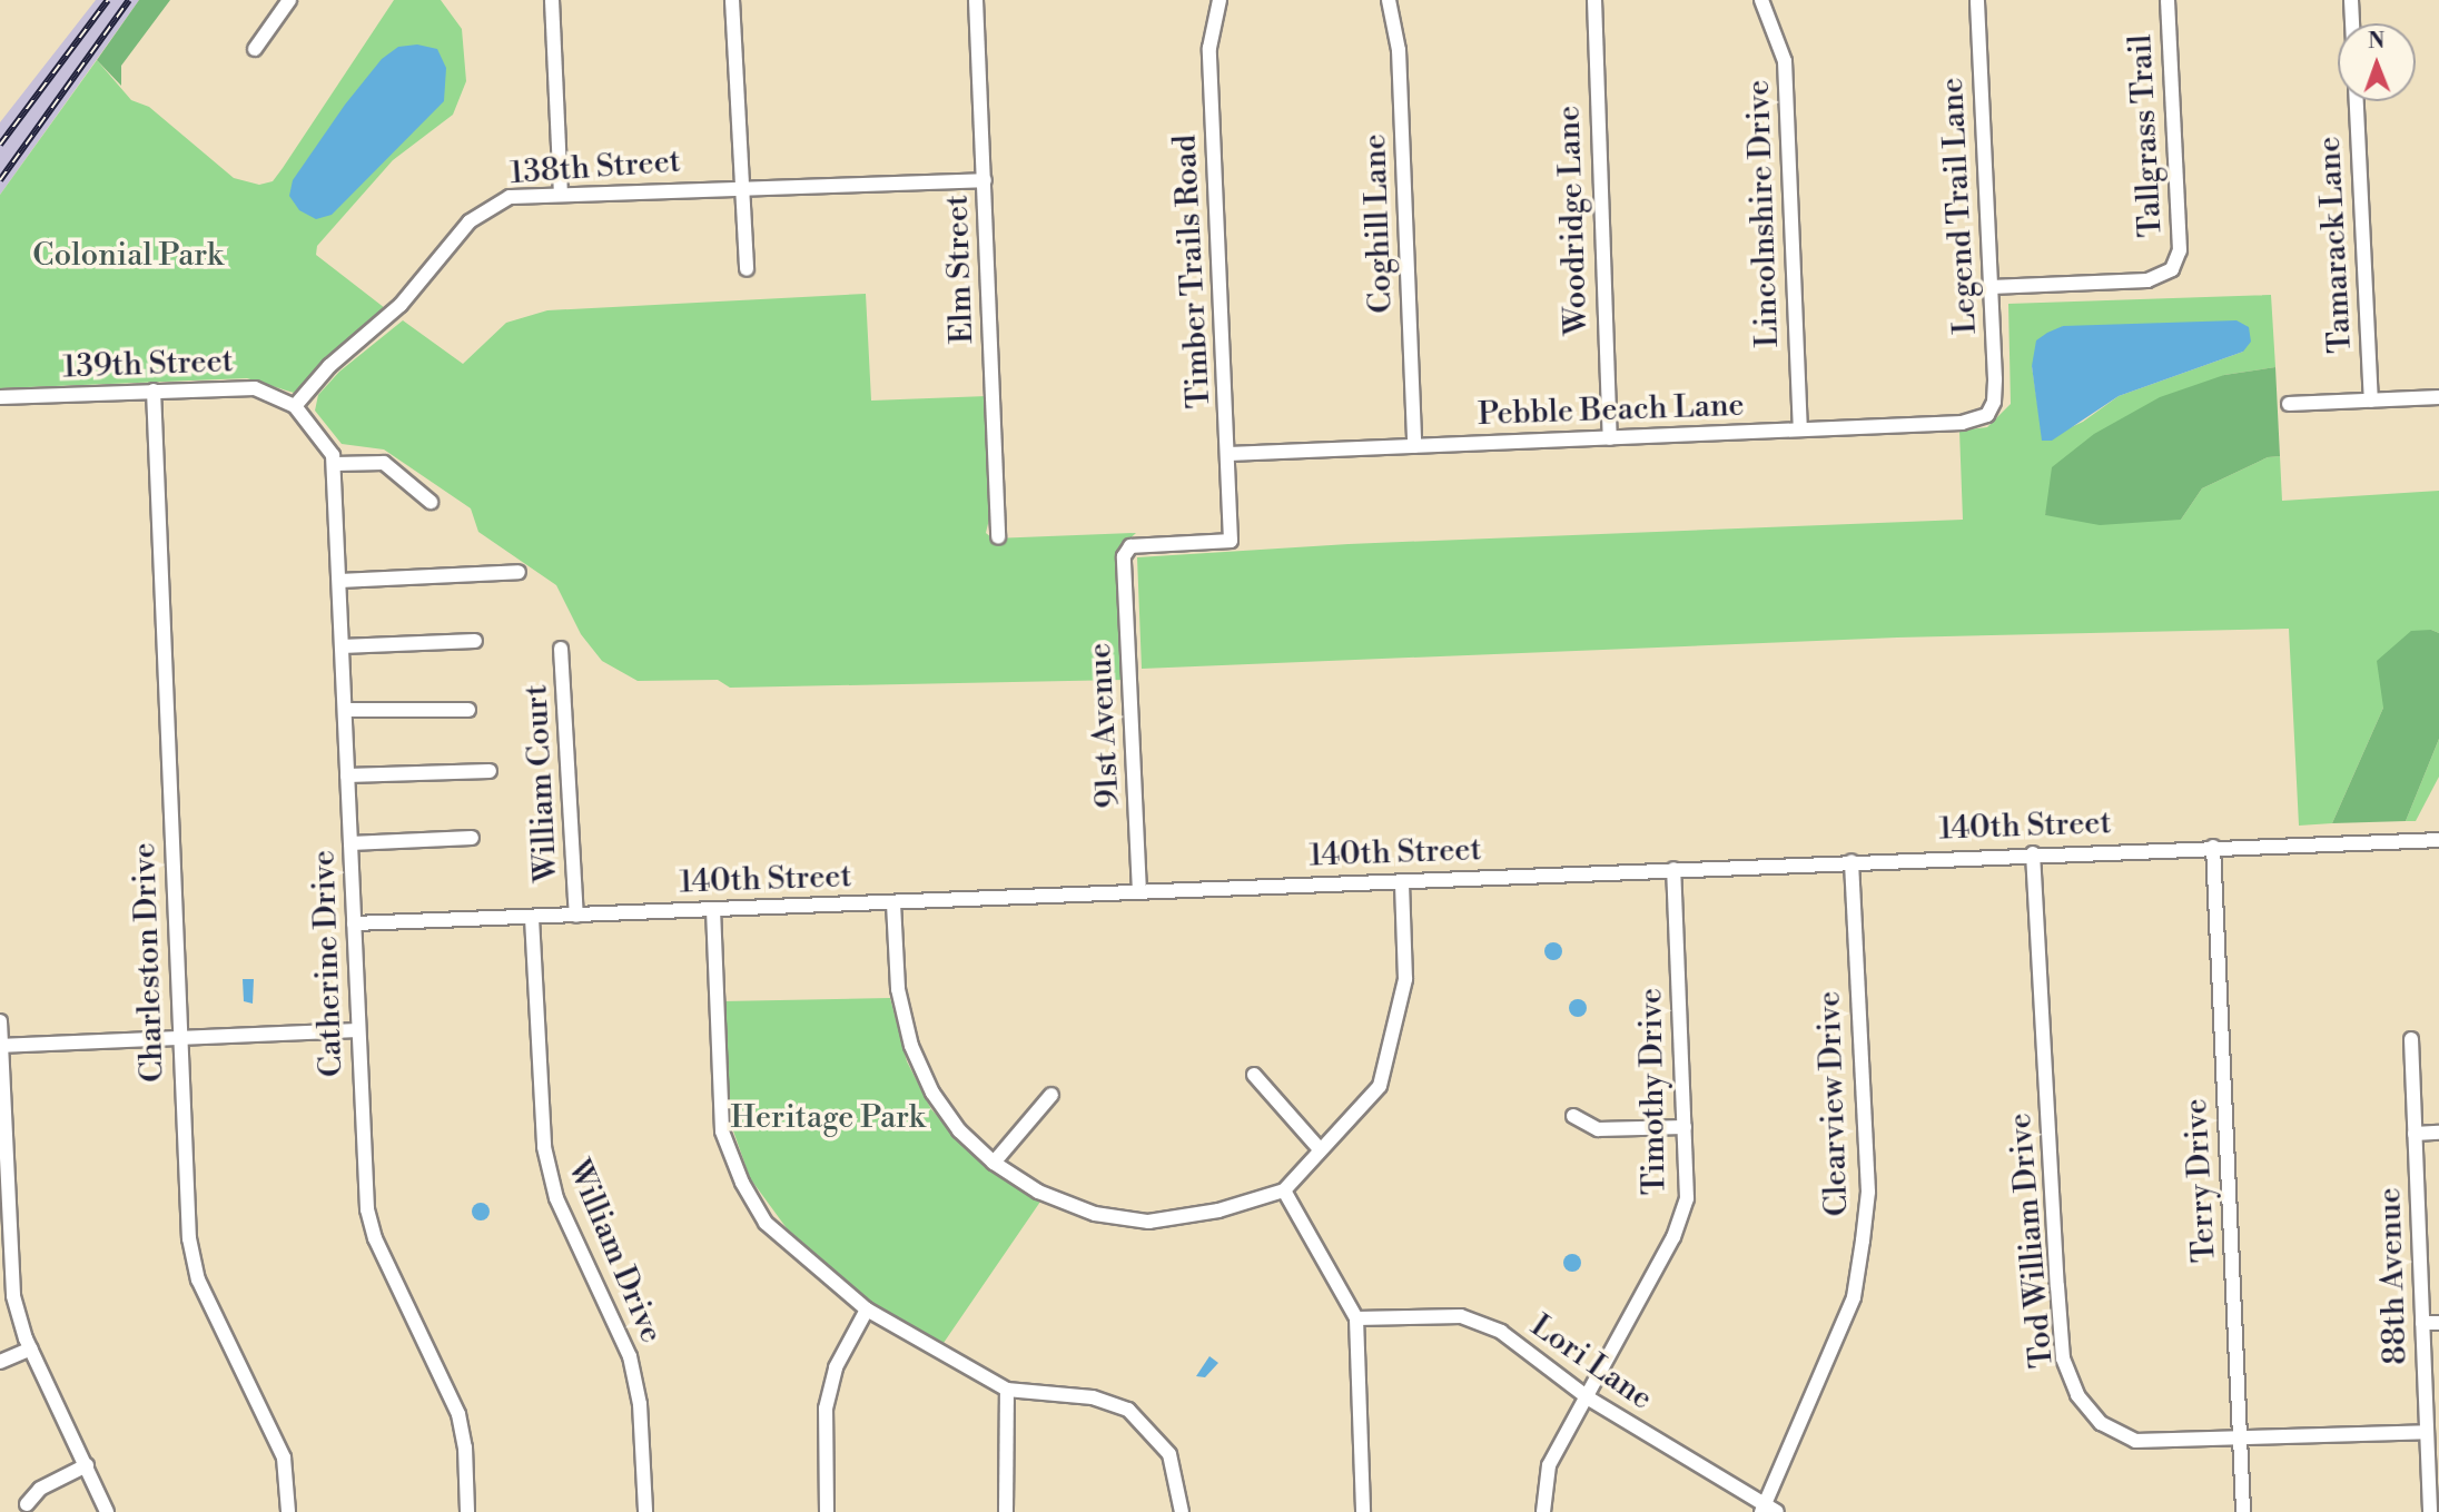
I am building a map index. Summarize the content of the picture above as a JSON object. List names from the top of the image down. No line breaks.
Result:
{"streets":{"street":["Tallgrass Trail","138th Street","Legend Trail Lane","Lincolnshire Drive","Woodridge Lane","Coghill Lane","Tamarack Lane","Elm Street","Timber Trails Road","139th Street","Pebble Beach Lane","91st Avenue","William Court","140th Street","Charleston Drive","Catherine Drive","Timothy Drive","Clearview Drive","Terry Drive","Tod William Drive","William Drive","88th Avenue","Lori Lane"]},"crossings":[["Tallgrass Trail","Legend Trail Lane"],["138th Street","Elm Street"],["138th Street","139th Street"],["Legend Trail Lane","Pebble Beach Lane"],["Lincolnshire Drive","Pebble Beach Lane"],["Woodridge Lane","Pebble Beach Lane"],["Coghill Lane","Pebble Beach Lane"],["Timber Trails Road","Pebble Beach Lane"],["Timber Trails Road","91st Avenue"],["139th Street","Charleston Drive"],["91st Avenue","140th Street"],["William Court","140th Street"],["140th Street","Catherine Drive"],["140th Street","Timothy Drive"],["140th Street","Clearview Drive"],["140th Street","Terry Drive"],["140th Street","Tod William Drive"],["140th Street","William Drive"],["Timothy Drive","Lori Lane"],["Clearview Drive","Lori Lane"],["Terry Drive","Tod William Drive"],["Tod William Drive","88th Avenue"]],"parks":["Colonial Park","Heritage Park"],"north":"top"}
